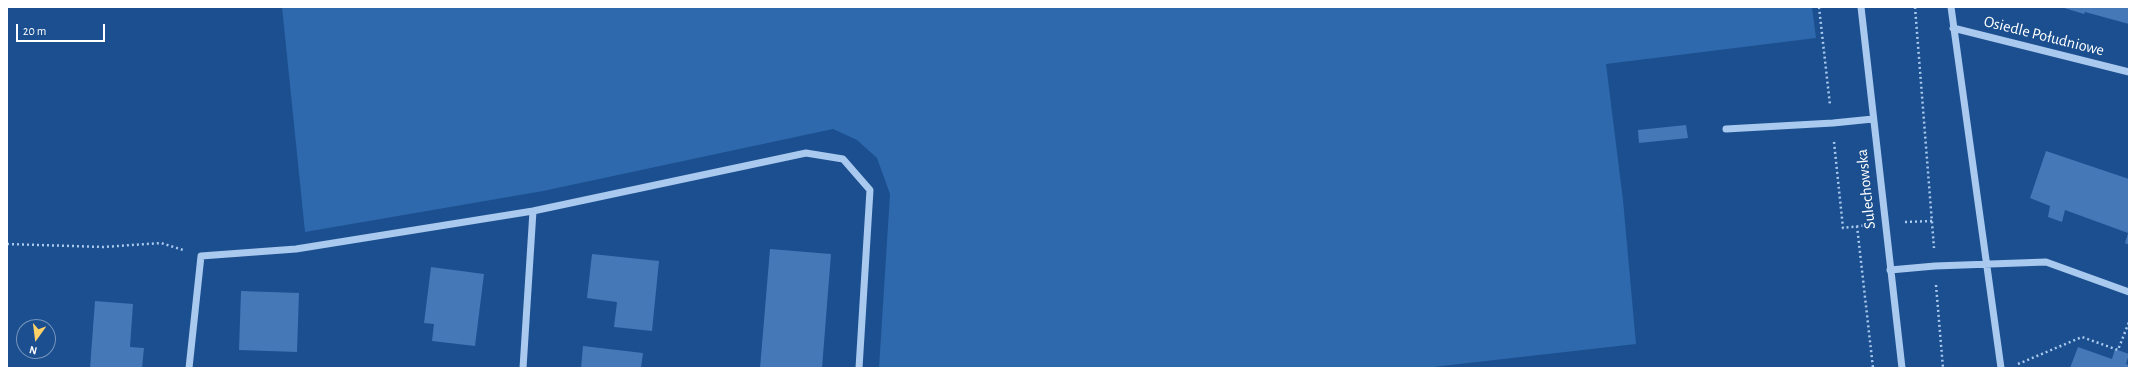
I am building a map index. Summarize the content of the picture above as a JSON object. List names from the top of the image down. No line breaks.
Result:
{"streets":{"street":["Osiedle Południowe","Sulechowska"]},"scale_bar":"20 m","north":"bottom"}
